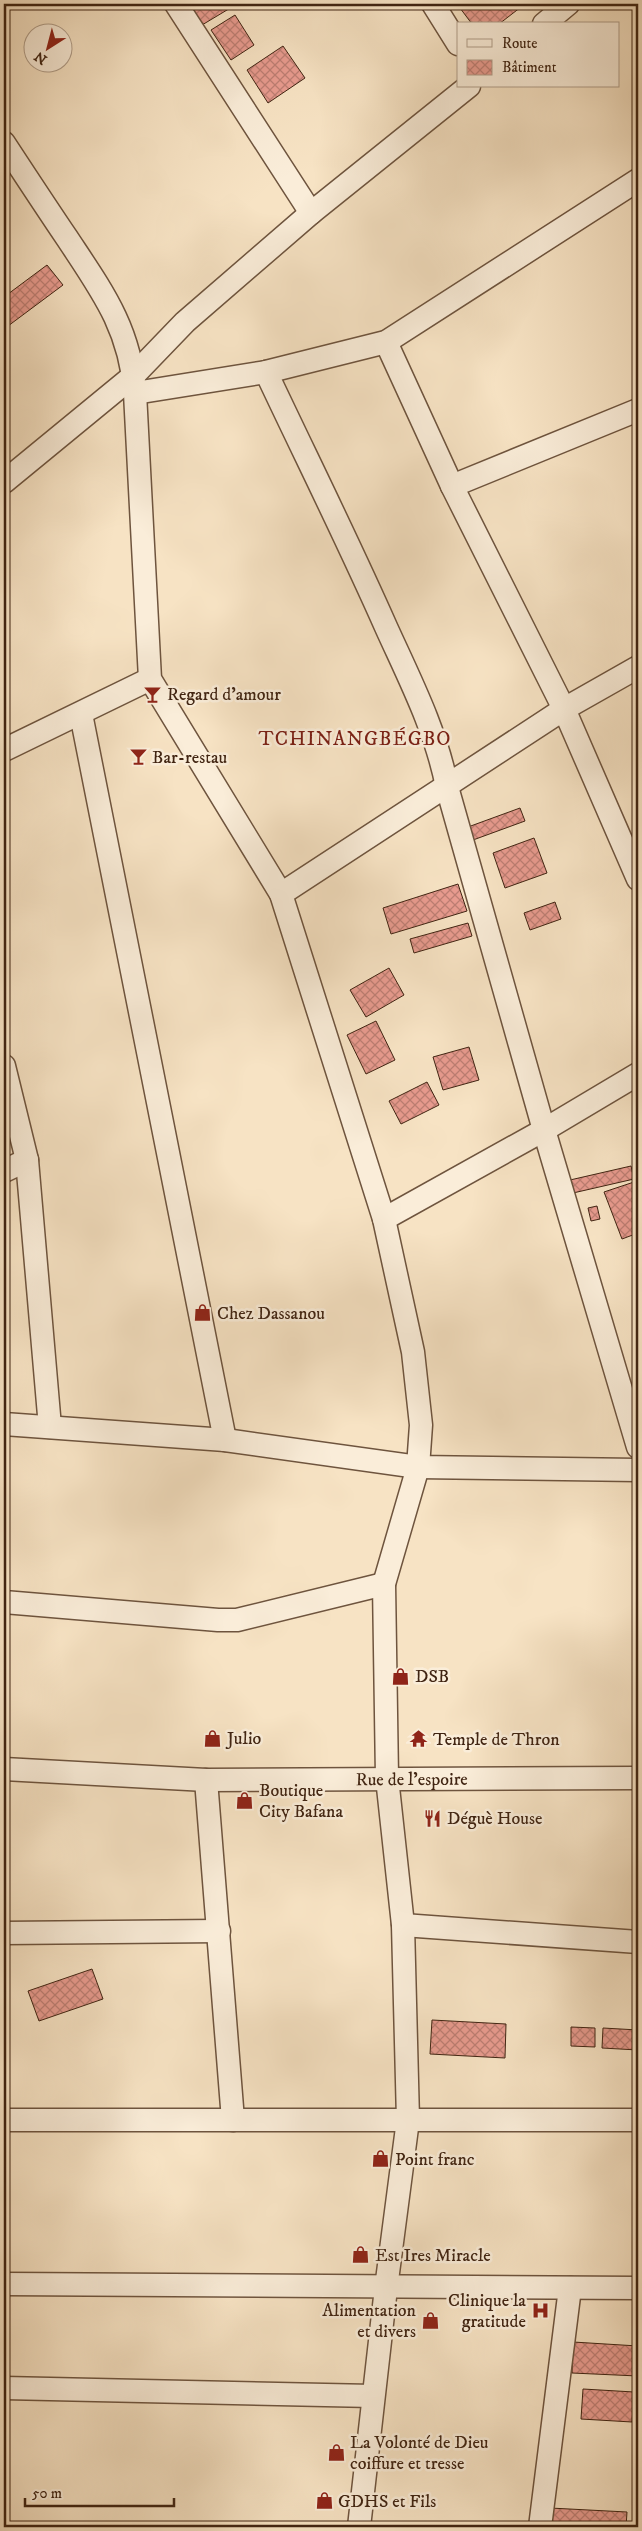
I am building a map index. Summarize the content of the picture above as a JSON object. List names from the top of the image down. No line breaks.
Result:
{"streets":{"street":["Rue de l'espoire"]},"districts":["TCHINANGBÉGBO"],"places":{"bar":["Regard d'amour","Bar-restau"],"shop":["Chez Dassanou","DSB","Julio","Boutique City Bafana","Point franc","Est Ires Miracle","Alimentation et divers","La Volonté de Dieu coiffure et tresse","GDHS et Fils"],"temple":["Temple de Thron"],"restaurant":["Déguè House"],"hospital":["Clinique la gratitude"]},"legend":["Route","Bâtiment"],"scale_bar":"50 m","north":"bottom left"}
